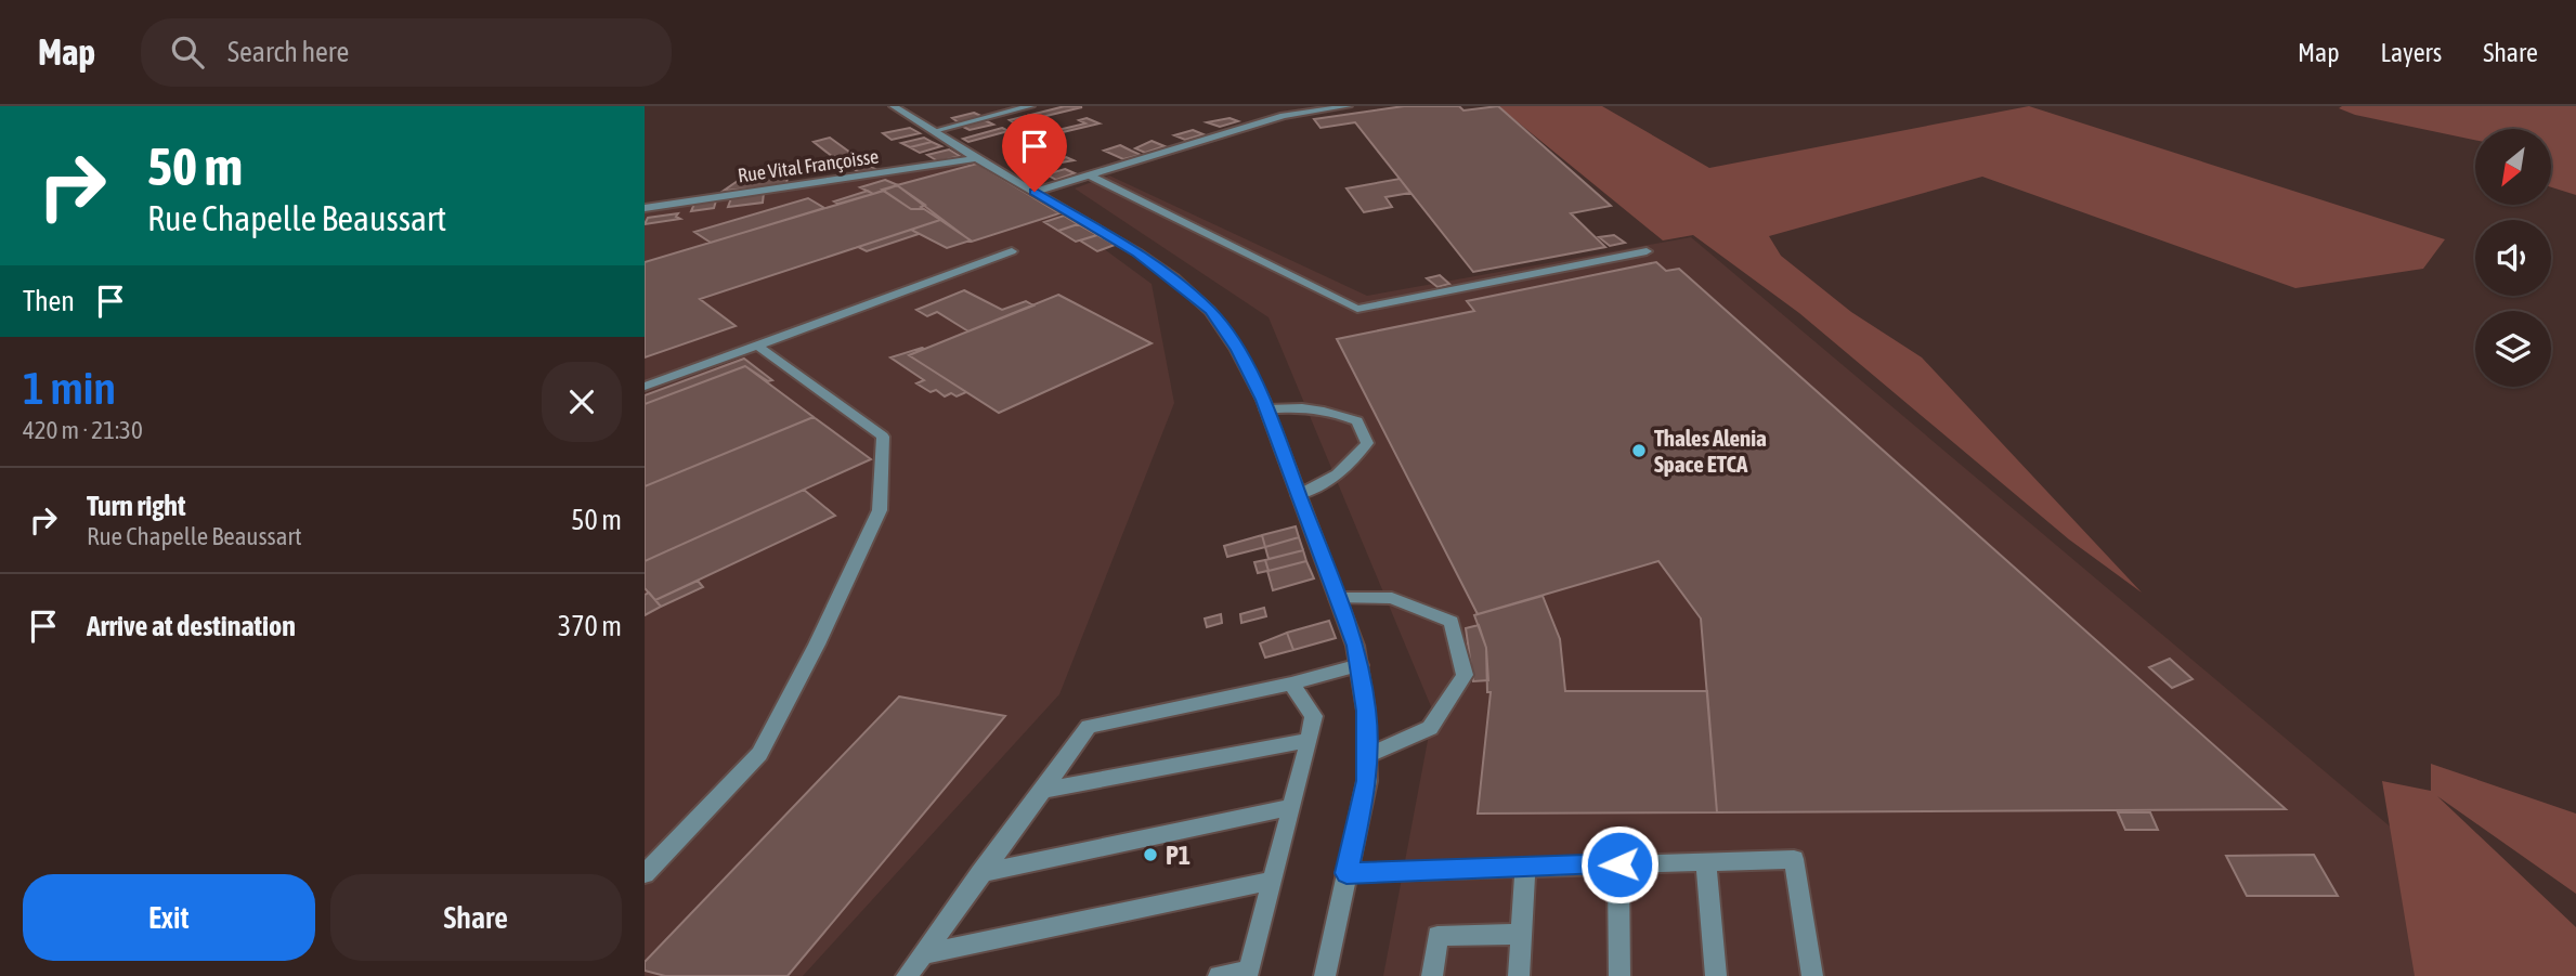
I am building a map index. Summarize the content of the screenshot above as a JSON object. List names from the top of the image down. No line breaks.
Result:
{"streets":{"street":["Rue Vital Françoisse"]},"places":["Thales Alenia Space ETCA","P1"],"north":"bottom left","page":{"header":"Map","search":"Search here","nav":["Map","Layers","Share"],"turn":["50 m","Rue Chapelle Beaussart"],"then":"Then","heading":["1 min","420 m · 21:30"],"list":[{"name":"Turn right","note":"Rue Chapelle Beaussart","value":"50 m"},{"name":"Arrive at destination","value":"370 m"}],"buttons":["Exit","Share"]}}
